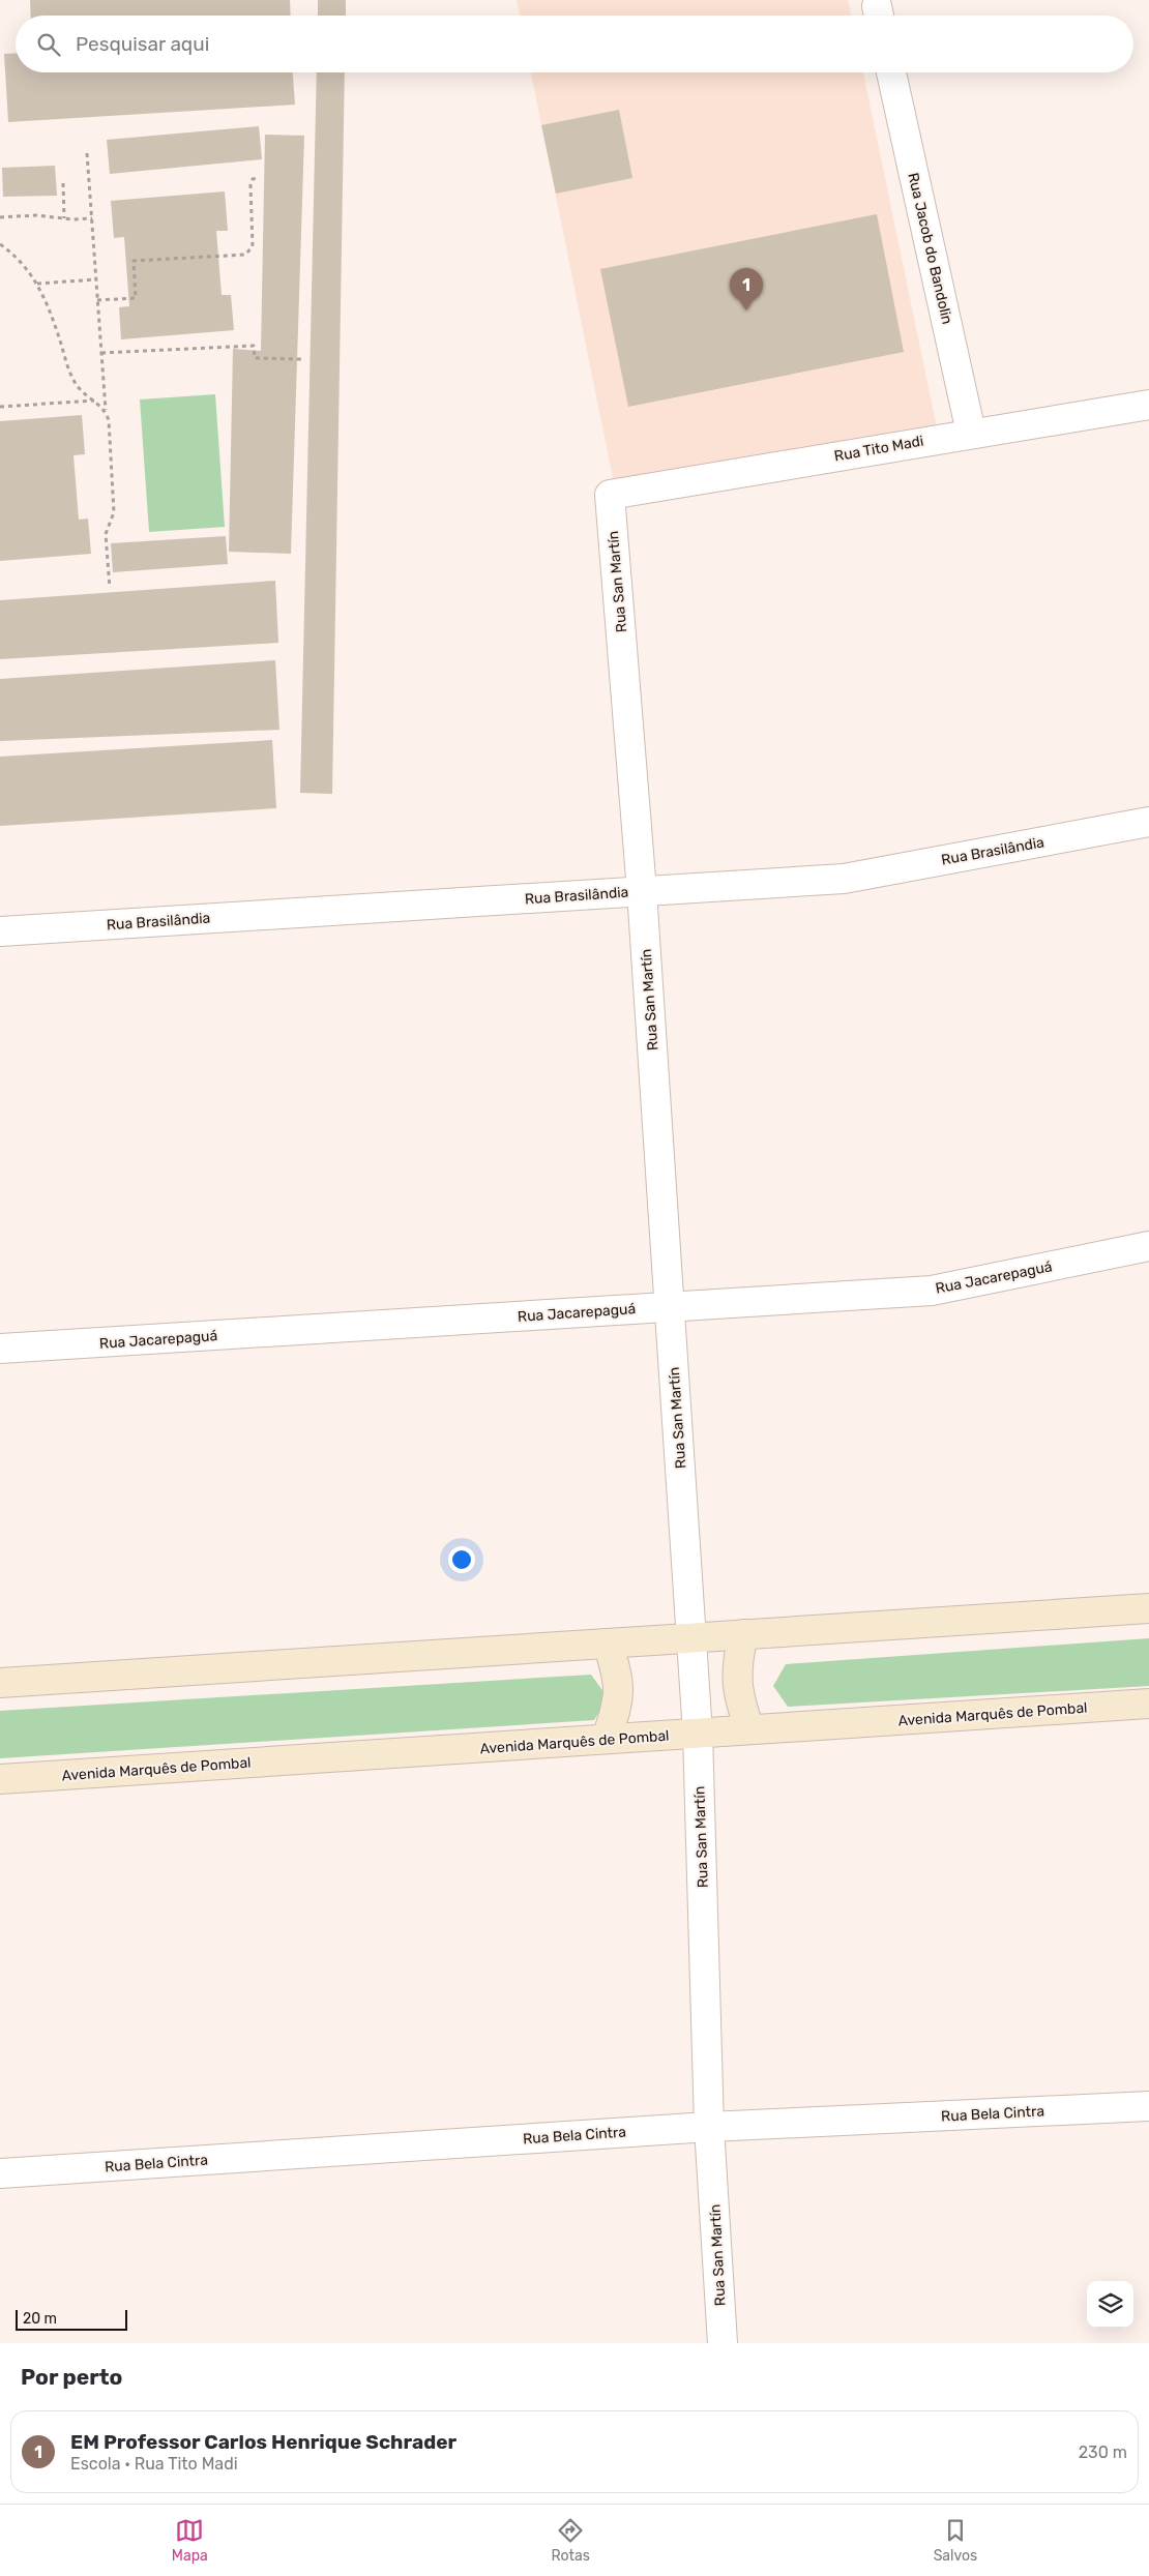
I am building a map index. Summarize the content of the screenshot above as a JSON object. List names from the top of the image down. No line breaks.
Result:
{"streets":{"main road":["Avenida Marquês de Pombal"],"street":["Rua Jacob do Bandolin","Rua Tito Madi","Rua San Martín","Rua Brasilândia","Rua Jacarepaguá","Rua Bela Cintra"]},"crossings":[["Rua Jacob do Bandolin","Rua Tito Madi"],["Rua Tito Madi","Rua San Martín"],["Rua San Martín","Rua Brasilândia"],["Rua San Martín","Rua Jacarepaguá"],["Rua San Martín","Avenida Marquês de Pombal"],["Rua San Martín","Rua Bela Cintra"]],"scale_bar":"20 m","page":{"search":"Pesquisar aqui","pins":"1","scale":"20 m","heading":"Por perto","list":[{"mark":"1","name":"EM Professor Carlos Henrique Schrader","note":"Escola · Rua Tito Madi","value":"230 m"}],"nav":["Mapa","Rotas","Salvos"]}}
